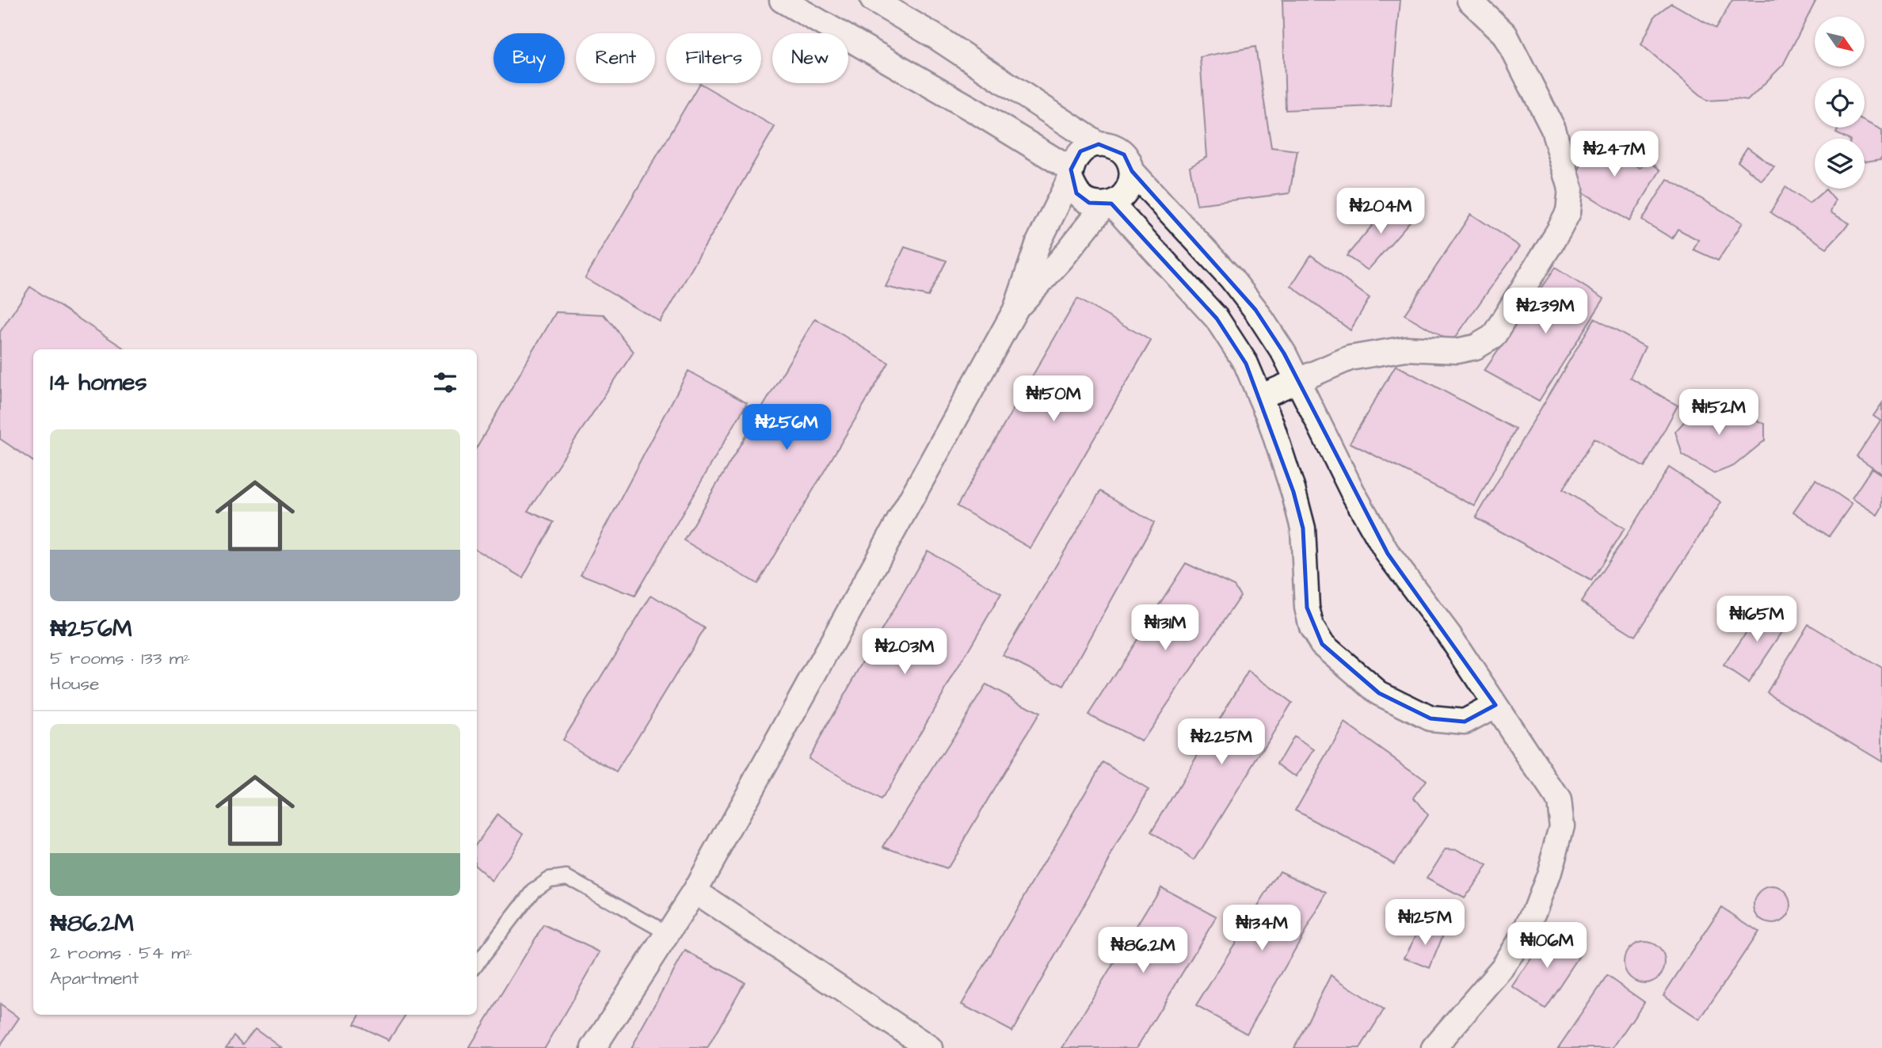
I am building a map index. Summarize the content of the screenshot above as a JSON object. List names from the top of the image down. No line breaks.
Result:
{"north":"bottom right","page":{"chip":["Buy","Rent","Filters","New"],"price":["₦247M","₦204M","₦239M","₦150M","₦152M","₦256M","₦165M","₦131M","₦203M","₦225M","₦125M","₦134M","₦106M","₦86.2M"],"heading":"14 homes","list":[{"name":"₦256M","note":"5 rooms · 133 m² · House"},{"name":"₦86.2M","note":"2 rooms · 54 m² · Apartment"}]}}
